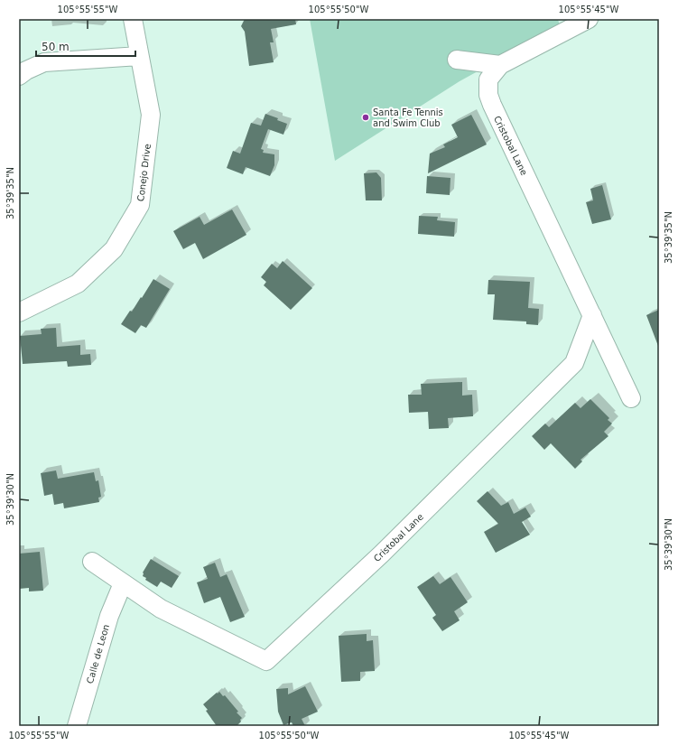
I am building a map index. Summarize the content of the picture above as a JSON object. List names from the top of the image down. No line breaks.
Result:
{"streets":{"street":["Cristobal Lane","Conejo Drive","Calle de Leon"]},"crossings":[["Cristobal Lane","Calle de Leon"]],"places":["Santa Fe Tennis and Swim Club"],"scale_bar":"50 m","coordinates":["105°55'55\"W","105°55'50\"W","105°55'45\"W","35°39'35\"N","35°39'30\"N"]}
